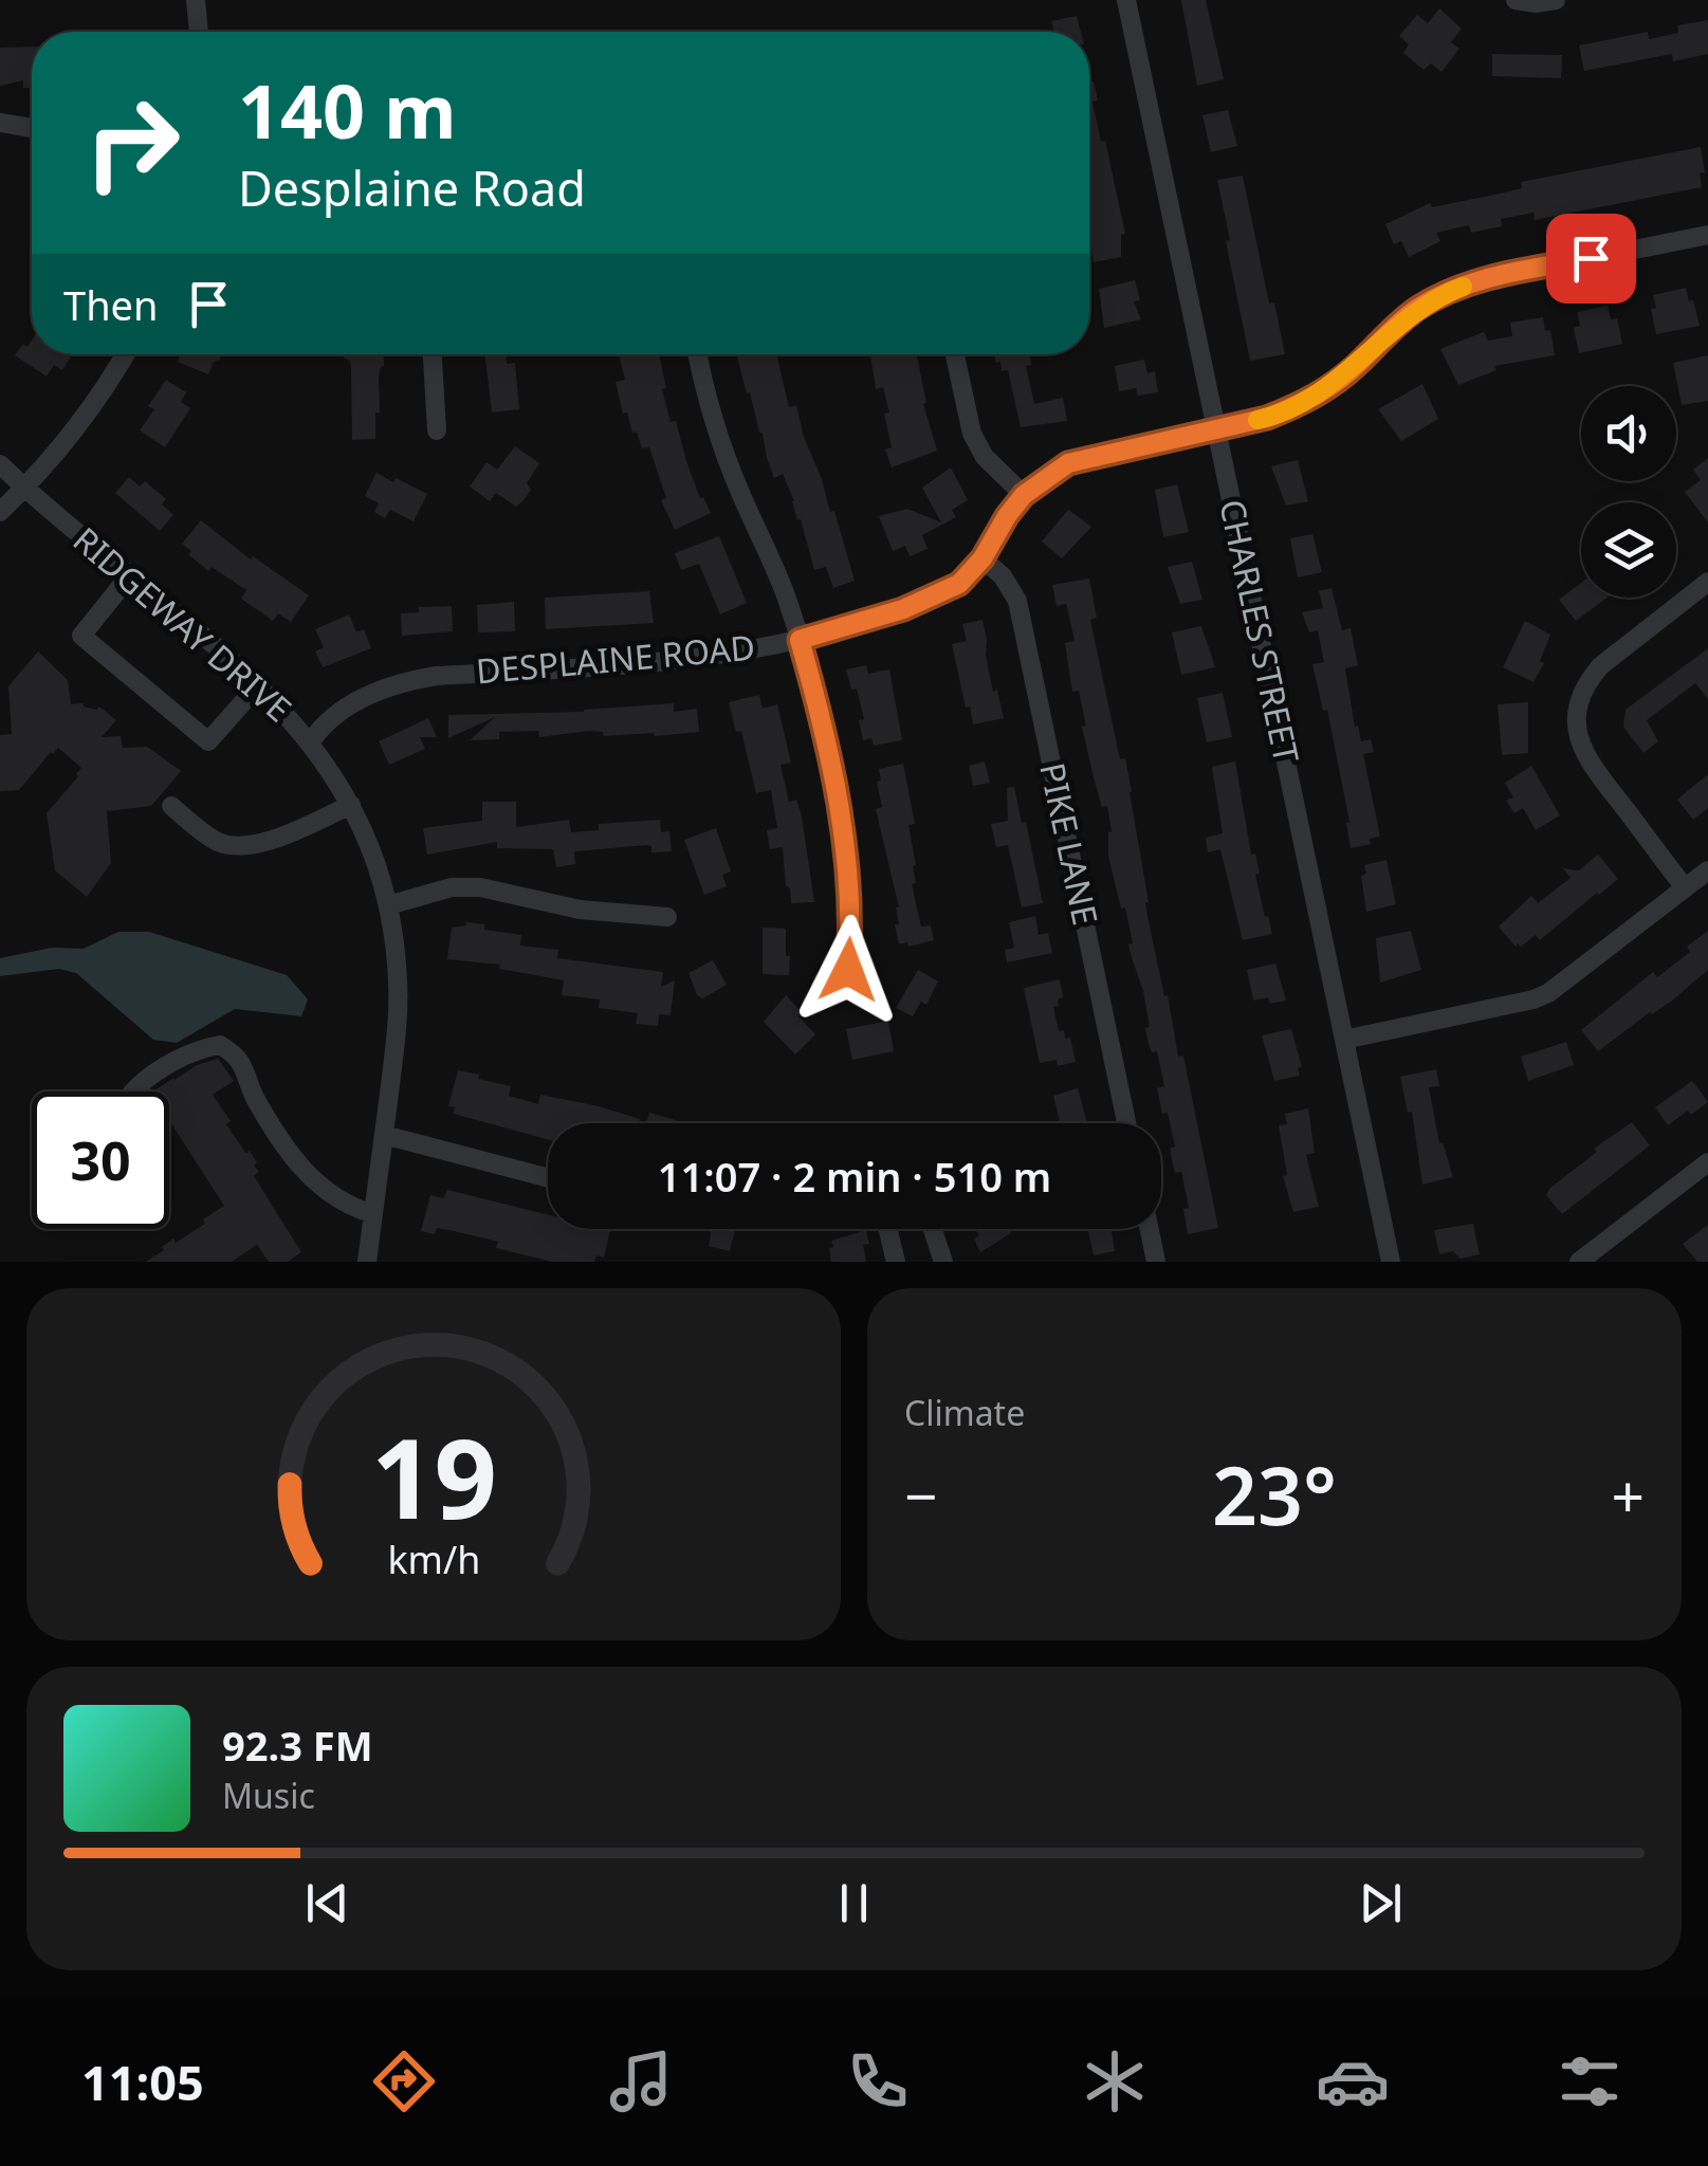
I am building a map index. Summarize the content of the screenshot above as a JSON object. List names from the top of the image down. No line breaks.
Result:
{"streets":{"street":["RIDGEWAY DRIVE","CHARLES STREET","DESPLAINE ROAD","PIKE LANE"]},"crossings":[["RIDGEWAY DRIVE","DESPLAINE ROAD"],["CHARLES STREET","DESPLAINE ROAD"],["DESPLAINE ROAD","PIKE LANE"]],"page":{"turn":["140 m","Desplaine Road"],"then":"Then","limit":"30","trip":"11:07 · 2 min · 510 m","tile":"Climate","heat":["−","23°","+"],"song":["92.3 FM","Music"],"tabs":"11:05","gauge":["19","km/h"]}}
